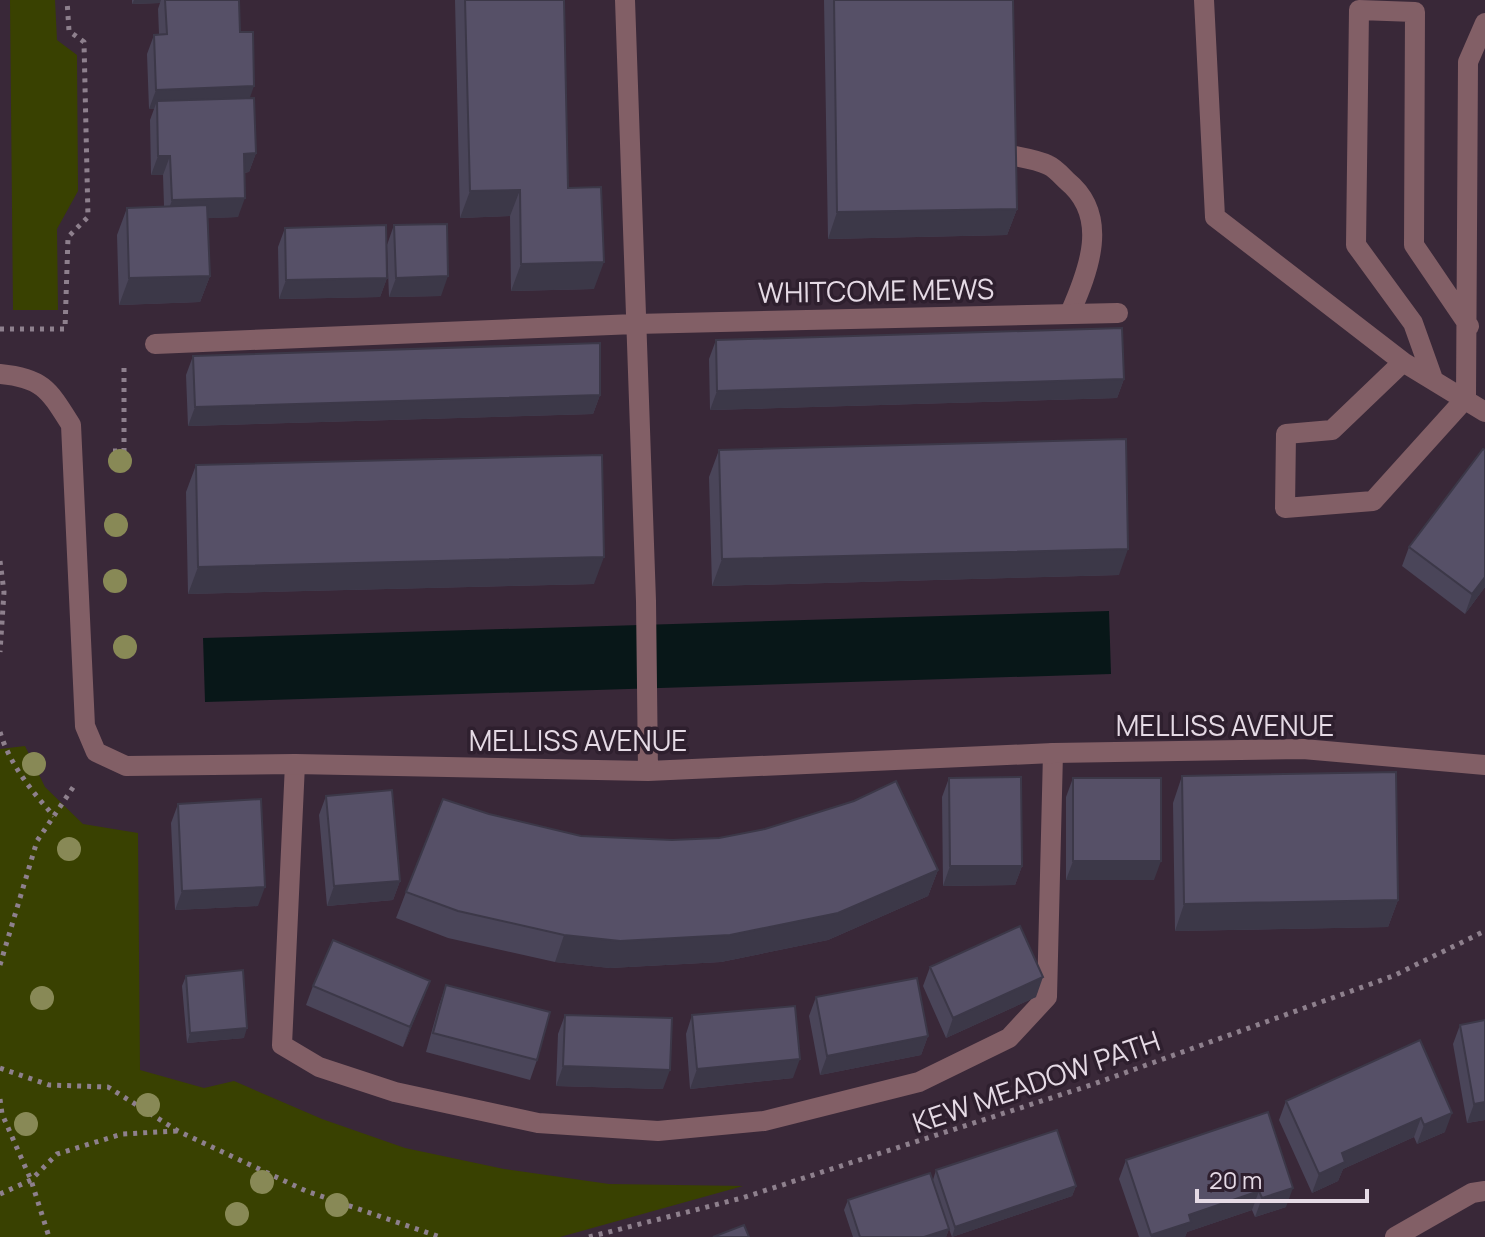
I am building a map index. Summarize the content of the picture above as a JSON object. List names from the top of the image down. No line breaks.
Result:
{"streets":{"street":["WHITCOME MEWS","MELLISS AVENUE"],"path":["KEW MEADOW PATH"]},"scale_bar":"20 m"}
